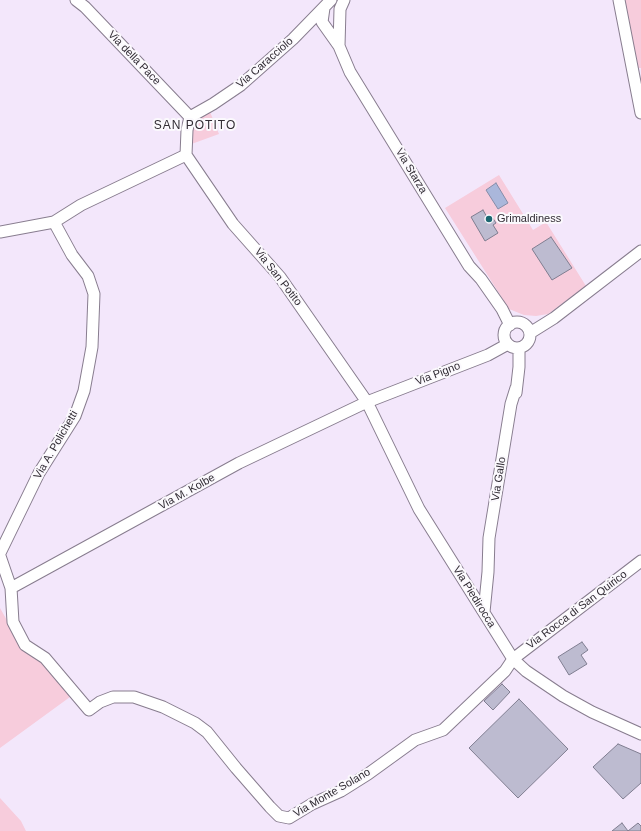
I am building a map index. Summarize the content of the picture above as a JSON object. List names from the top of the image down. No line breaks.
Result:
{"streets":{"street":["Via della Pace","Via Caracciolo","Via Starza","Via San Potito","Via Pigno","Via A. Polichetti","Via Gallo","Via M. Kolbe","Via Piedirocca","Via Rocca di San Quirico","Via Monte Solano"]},"crossings":[["Via della Pace","Via Caracciolo"],["Via Caracciolo","Via Starza"],["Via Starza","Via Pigno"],["Via Starza","Via Gallo"],["Via San Potito","Via Pigno"],["Via San Potito","Via M. Kolbe"],["Via San Potito","Via Piedirocca"],["Via Pigno","Via Gallo"],["Via Pigno","Via M. Kolbe"],["Via Pigno","Via Piedirocca"],["Via A. Polichetti","Via M. Kolbe"],["Via A. Polichetti","Via Monte Solano"],["Via Gallo","Via Piedirocca"],["Via M. Kolbe","Via Piedirocca"],["Via Piedirocca","Via Rocca di San Quirico"],["Via Piedirocca","Via Monte Solano"],["Via Rocca di San Quirico","Via Monte Solano"]],"districts":["SAN POTITO"],"places":["Grimaldiness"]}
